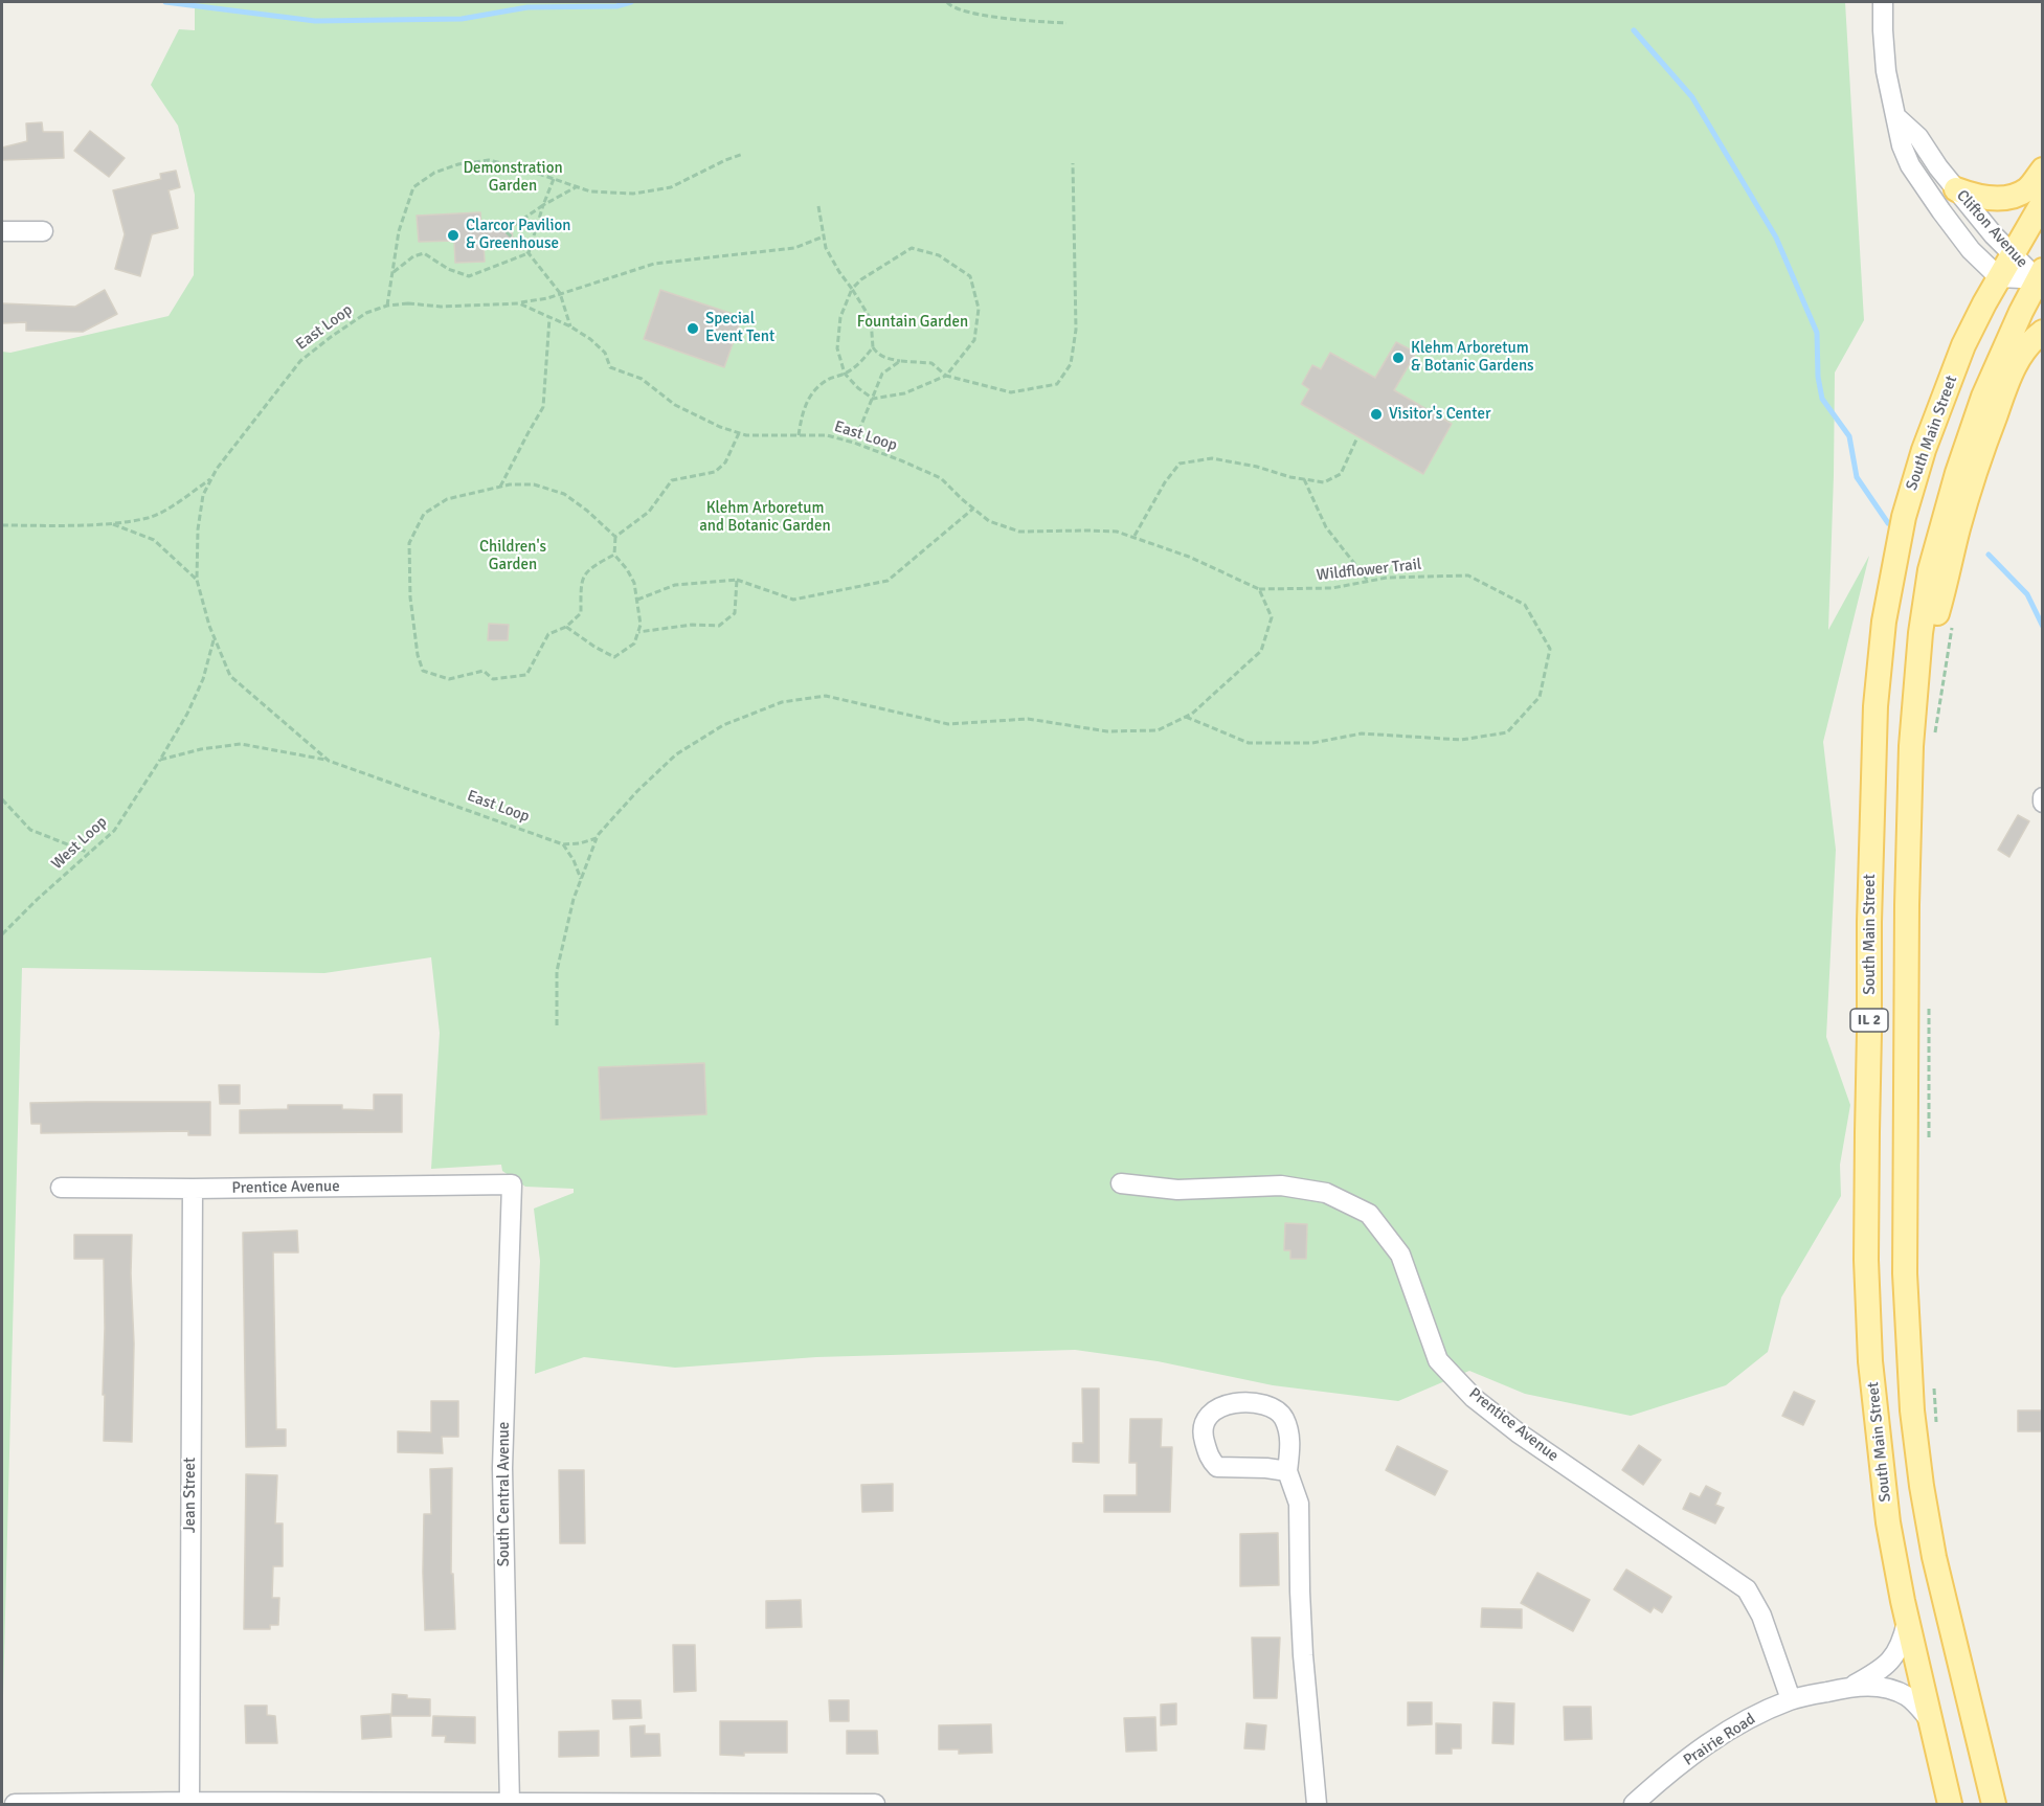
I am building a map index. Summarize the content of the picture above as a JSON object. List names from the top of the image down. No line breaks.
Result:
{"streets":{"main road":["South Main Street","IL 2"],"street":["Clifton Avenue","Prentice Avenue","South Central Avenue","Jean Street","Prairie Road"],"path":["East Loop","Wildflower Trail","West Loop"]},"crossings":[["Clifton Avenue","South Main Street"],["Clifton Avenue","IL 2"],["East Loop","Wildflower Trail"],["East Loop","West Loop"],["South Main Street","Prairie Road"],["Prentice Avenue","South Central Avenue"],["Prentice Avenue","Jean Street"],["Prentice Avenue","Prairie Road"]],"parks":["Demonstration Garden","Fountain Garden","Klehm Arboretum and Botanic Garden","Children's Garden"],"places":["Clarcor Pavilion & Greenhouse","Special Event Tent","Klehm Arboretum & Botanic Gardens","Visitor's Center"]}
